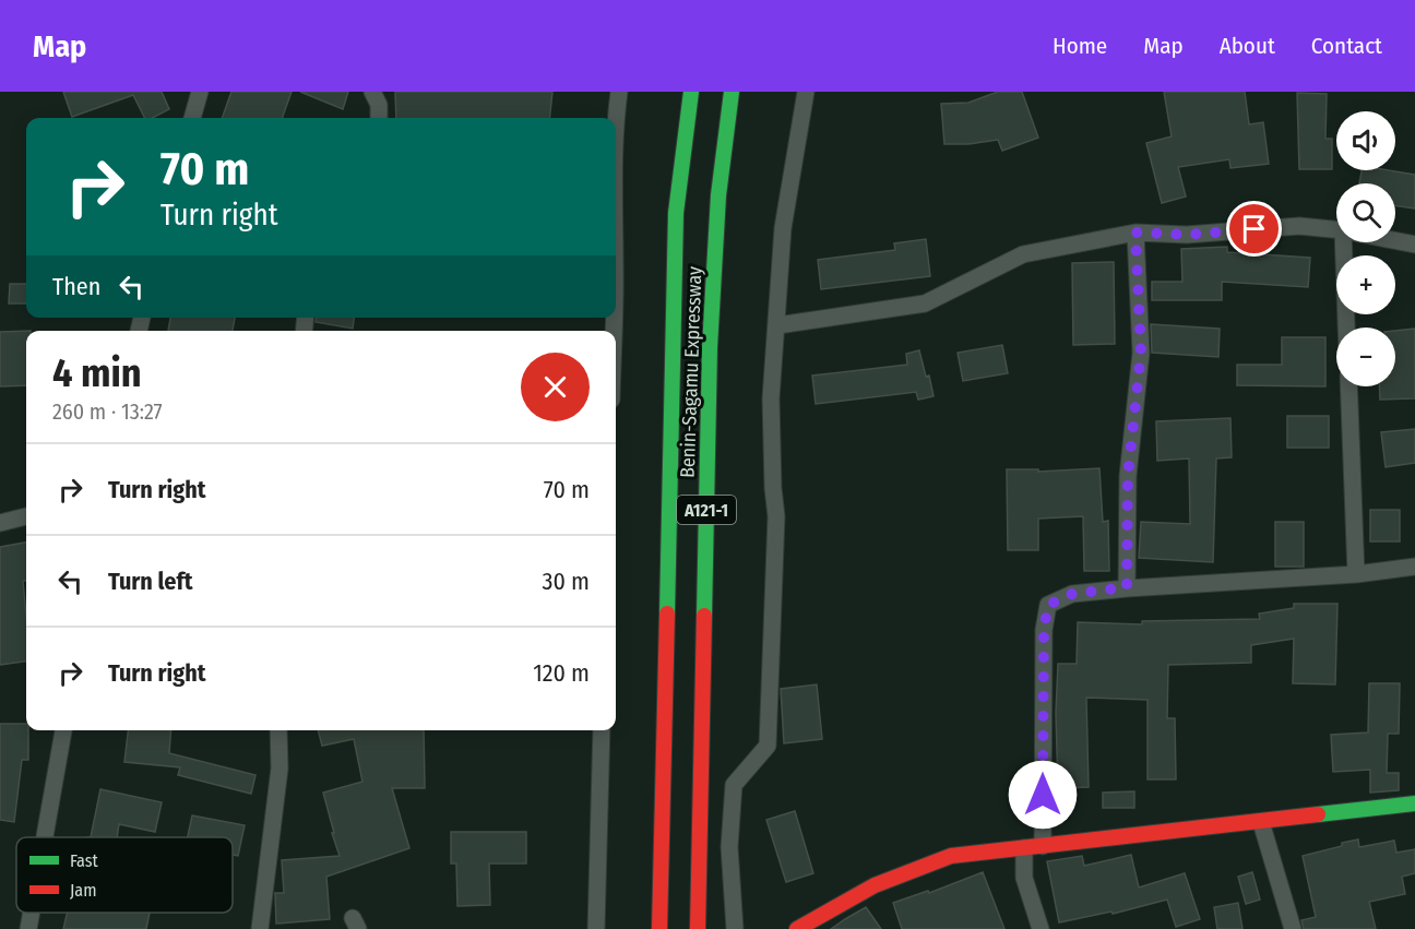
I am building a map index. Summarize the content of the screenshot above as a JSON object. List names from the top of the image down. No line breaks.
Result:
{"streets":{"main road":["Benin-Sagamu Expressway","A121-1"]},"legend":["Fast","Jam"],"page":{"header":"Map","nav":["Home","Map","About","Contact"],"map_buttons":["+","−"],"turn":["70 m","Turn right"],"then":"Then","heading":["4 min","260 m · 13:27"],"list":[{"name":"Turn right","value":"70 m"},{"name":"Turn left","value":"30 m"},{"name":"Turn right","value":"120 m"}]}}
